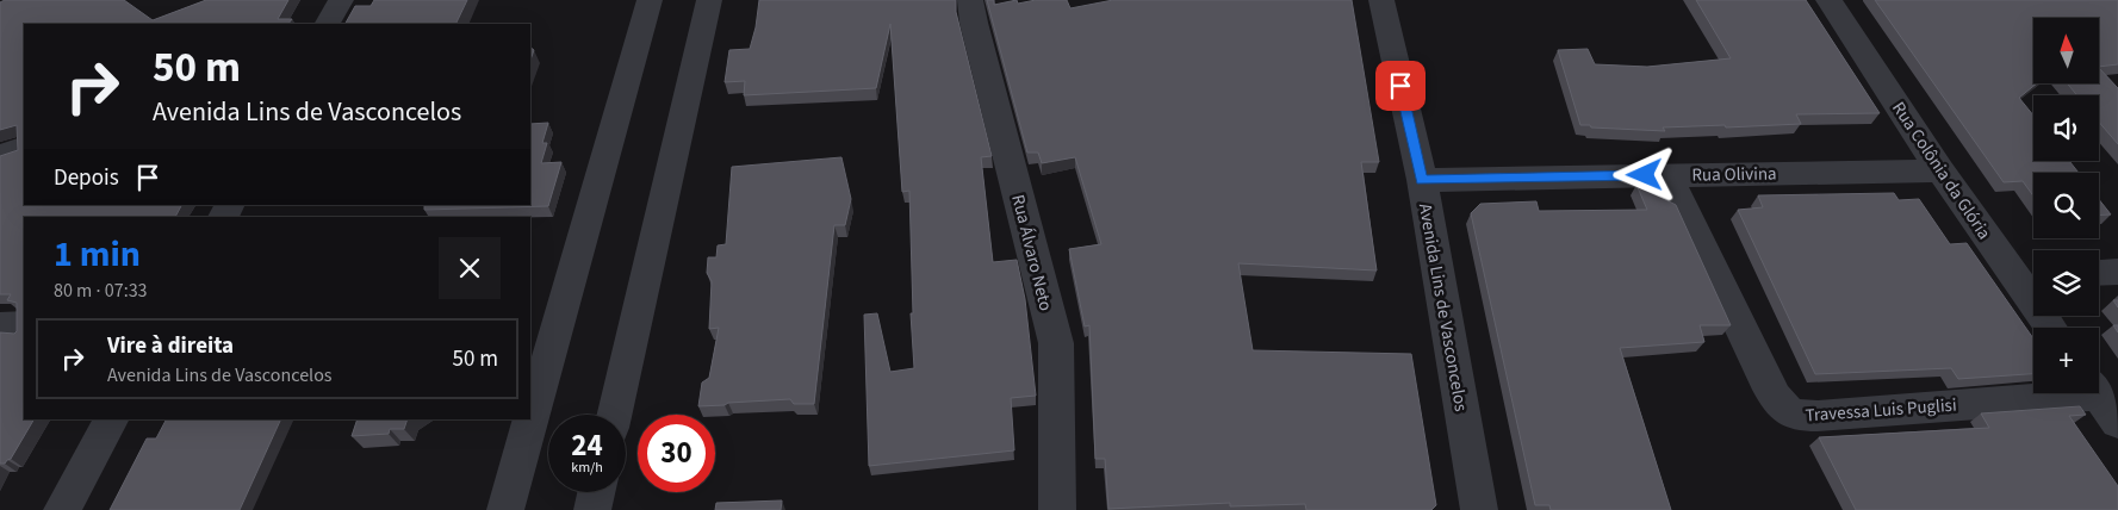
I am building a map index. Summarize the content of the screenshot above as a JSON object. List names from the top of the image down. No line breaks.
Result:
{"streets":{"street":["Rua Colônia da Glória","Rua Olivina","Rua Álvaro Neto","Avenida Lins de Vasconcelos","Travessa Luis Puglisi"]},"crossings":[["Rua Colônia da Glória","Rua Olivina"],["Rua Olivina","Avenida Lins de Vasconcelos"],["Rua Olivina","Travessa Luis Puglisi"]],"north":"top","page":{"map_buttons":"+","turn":["50 m","Avenida Lins de Vasconcelos"],"then":"Depois","heading":["1 min","80 m · 07:33"],"list":[{"name":"Vire à direita","note":"Avenida Lins de Vasconcelos","value":"50 m"}],"speed":"24 km/h","limit":"30"}}
